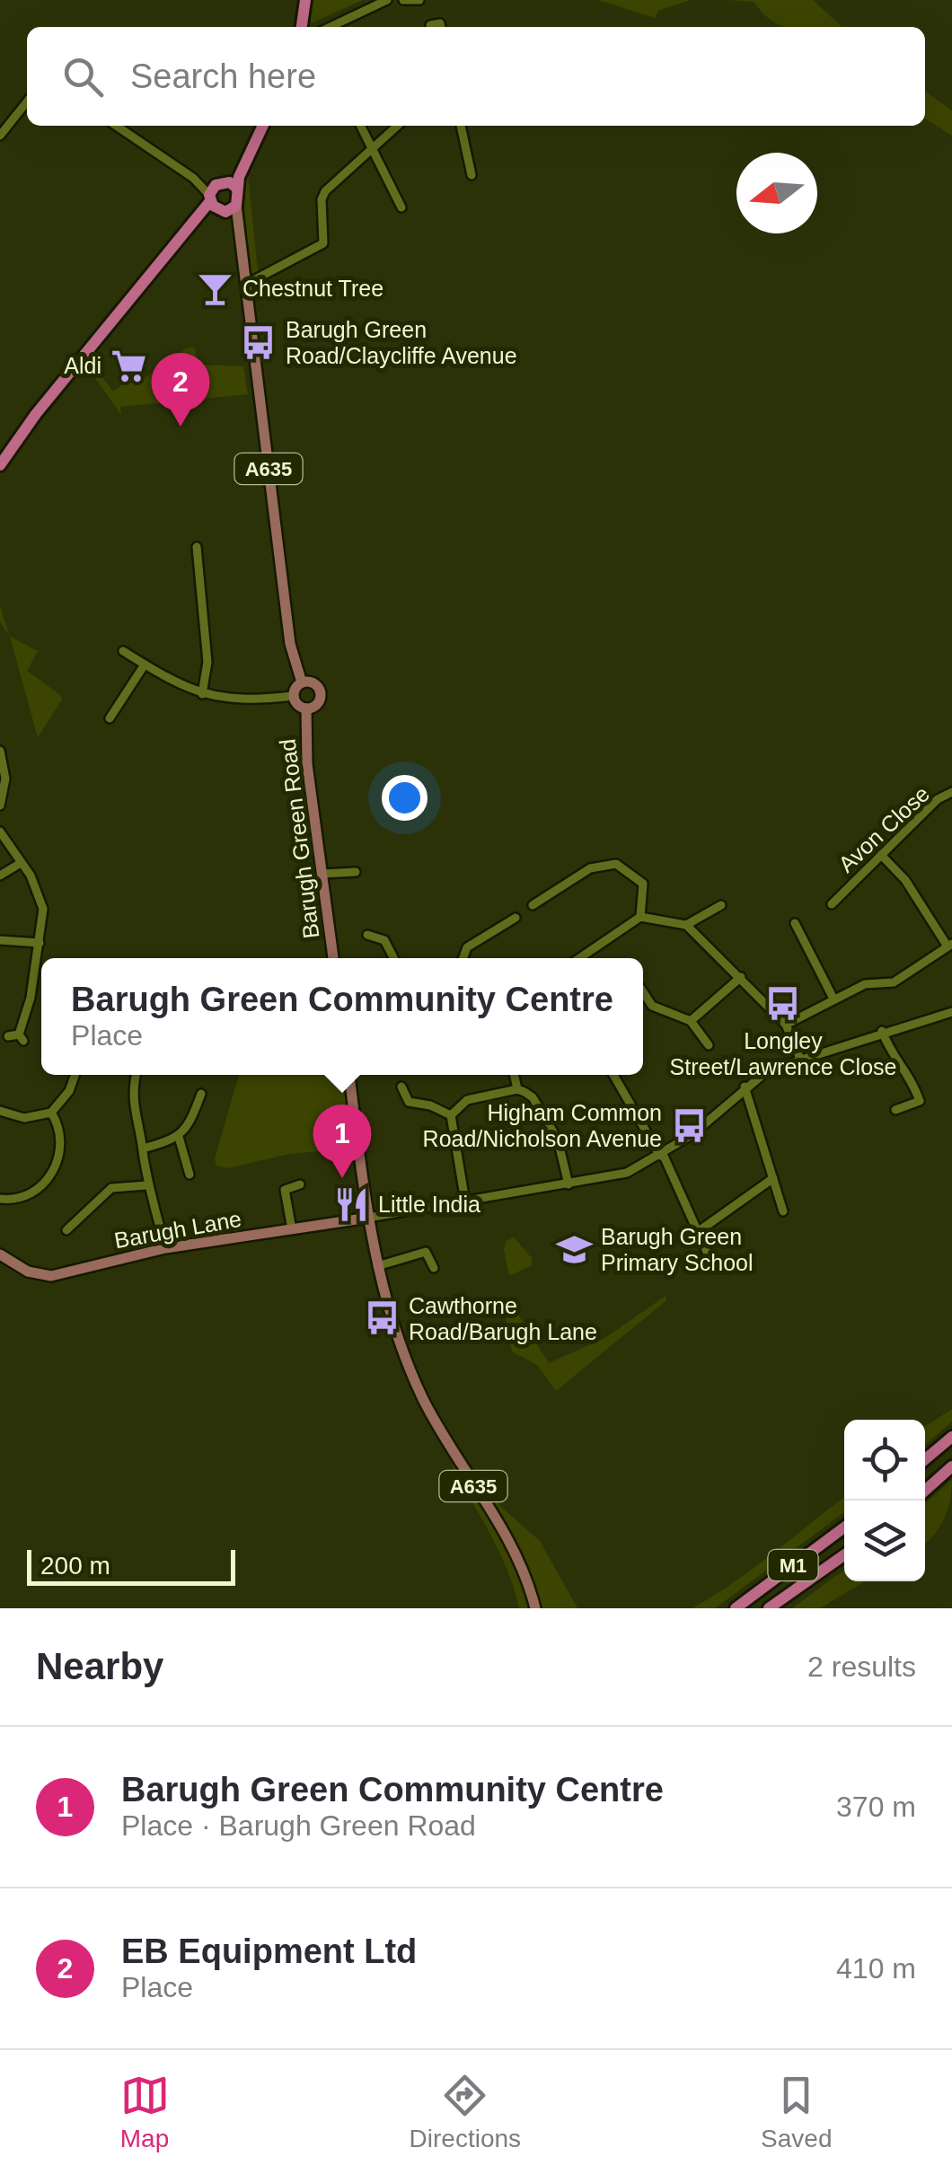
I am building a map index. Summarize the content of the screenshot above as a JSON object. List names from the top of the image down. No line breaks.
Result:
{"streets":{"highway":["A635","M1"],"main road":["Barugh Green Road","Barugh Lane"],"street":["Avon Close"]},"crossings":[["A635","Barugh Green Road"],["A635","Barugh Lane"]],"places":{"bar":["Chestnut Tree"],"bus stop":["Barugh Green Road/Claycliffe Avenue","Longley Street/Lawrence Close","Higham Common Road/Nicholson Avenue","Cawthorne Road/Barugh Lane"],"supermarket":["Aldi"],"restaurant":["Little India"],"school or university":["Barugh Green Primary School"]},"scale_bar":"200 m","north":"left","page":{"search":"Search here","pins":["2","1"],"popup":["Barugh Green Community Centre","Place"],"scale":"200 m","heading":["Nearby","2 results"],"list":[{"mark":"1","name":"Barugh Green Community Centre","note":"Place · Barugh Green Road","value":"370 m"},{"mark":"2","name":"EB Equipment Ltd","note":"Place","value":"410 m"}],"nav":["Map","Directions","Saved"]}}
